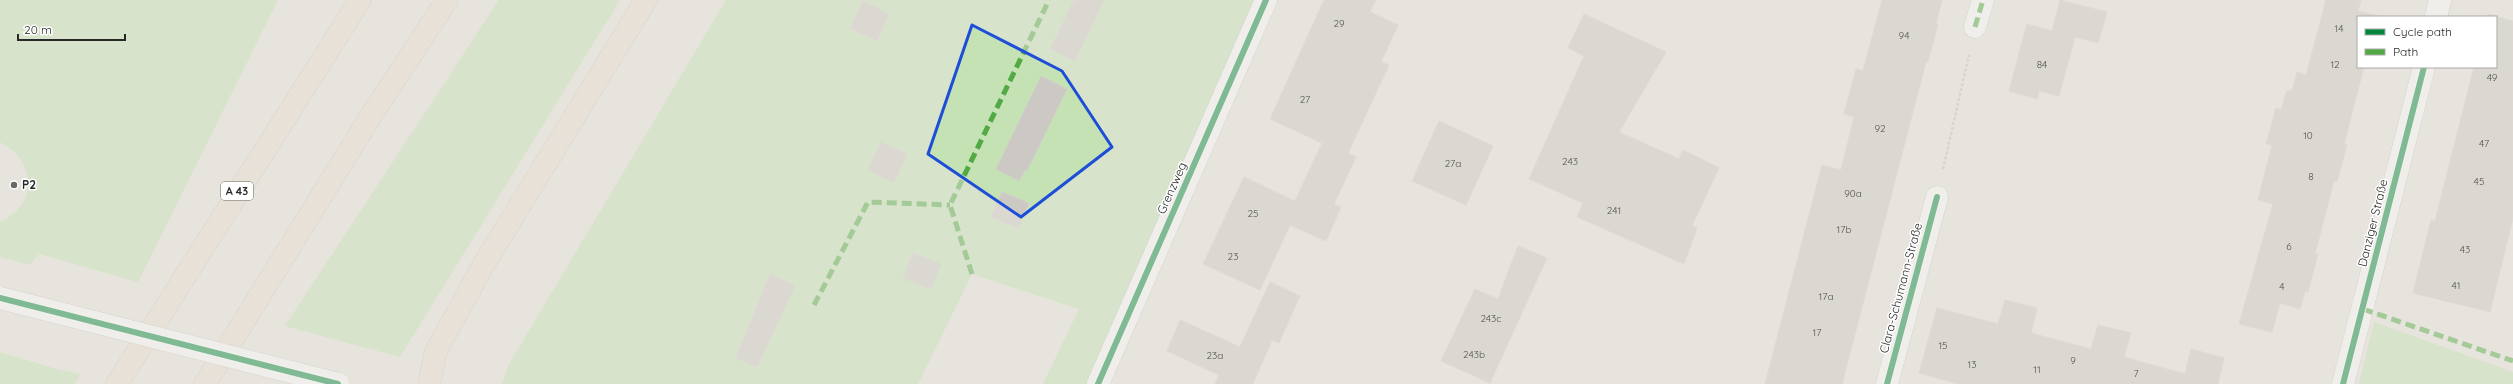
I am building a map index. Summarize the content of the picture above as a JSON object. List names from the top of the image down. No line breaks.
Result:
{"streets":{"highway":["A 43"],"street":["Grenzweg","Danziger Straße","Clara-Schumann-Straße"]},"places":["P2"],"house_numbers":["29","14","94","84","12","49","27","92","10","47","243","27a","8","45","90a","241","25","17b","6","43","23","41","4","17a","243c","17","15","243b","23a","9","13","11","7"],"legend":["Cycle path","Path"],"scale_bar":"20 m"}
